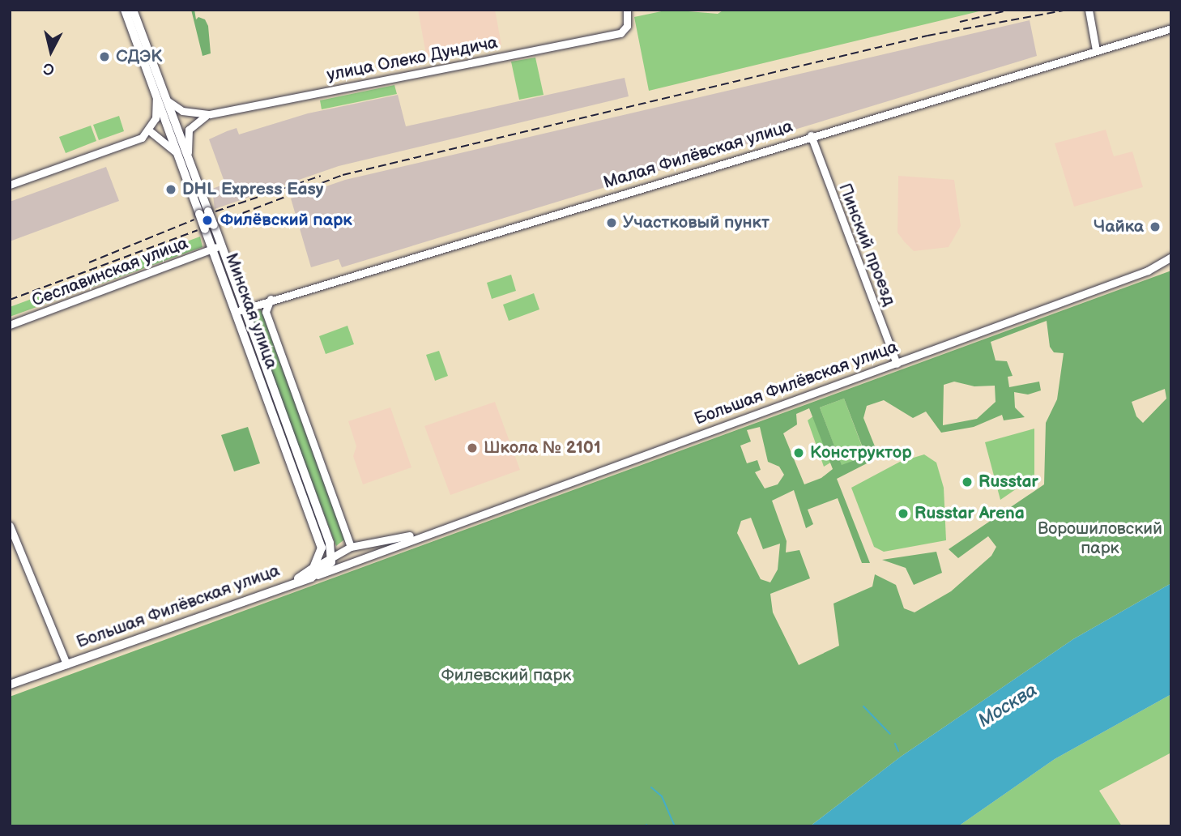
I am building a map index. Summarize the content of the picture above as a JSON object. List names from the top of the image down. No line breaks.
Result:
{"streets":{"main road":["Минская улица","Большая Филёвская улица"],"street":["улица Олеко Дундича","Малая Филёвская улица","Пинский проезд","Сеславинская улица"]},"crossings":[["улица Олеко Дундича","Минская улица"],["Малая Филёвская улица","Пинский проезд"],["Малая Филёвская улица","Минская улица"],["Пинский проезд","Большая Филёвская улица"],["Сеславинская улица","Минская улица"],["Минская улица","Большая Филёвская улица"]],"water":["Москва"],"parks":["Ворошиловский парк","Филевский парк"],"places":["СДЭК","DHL Express Easy","Филёвский парк","Участковый пункт","Чайка","Школа № 2101","Конструктор","Russtar","Russtar Arena"],"north":"bottom"}
